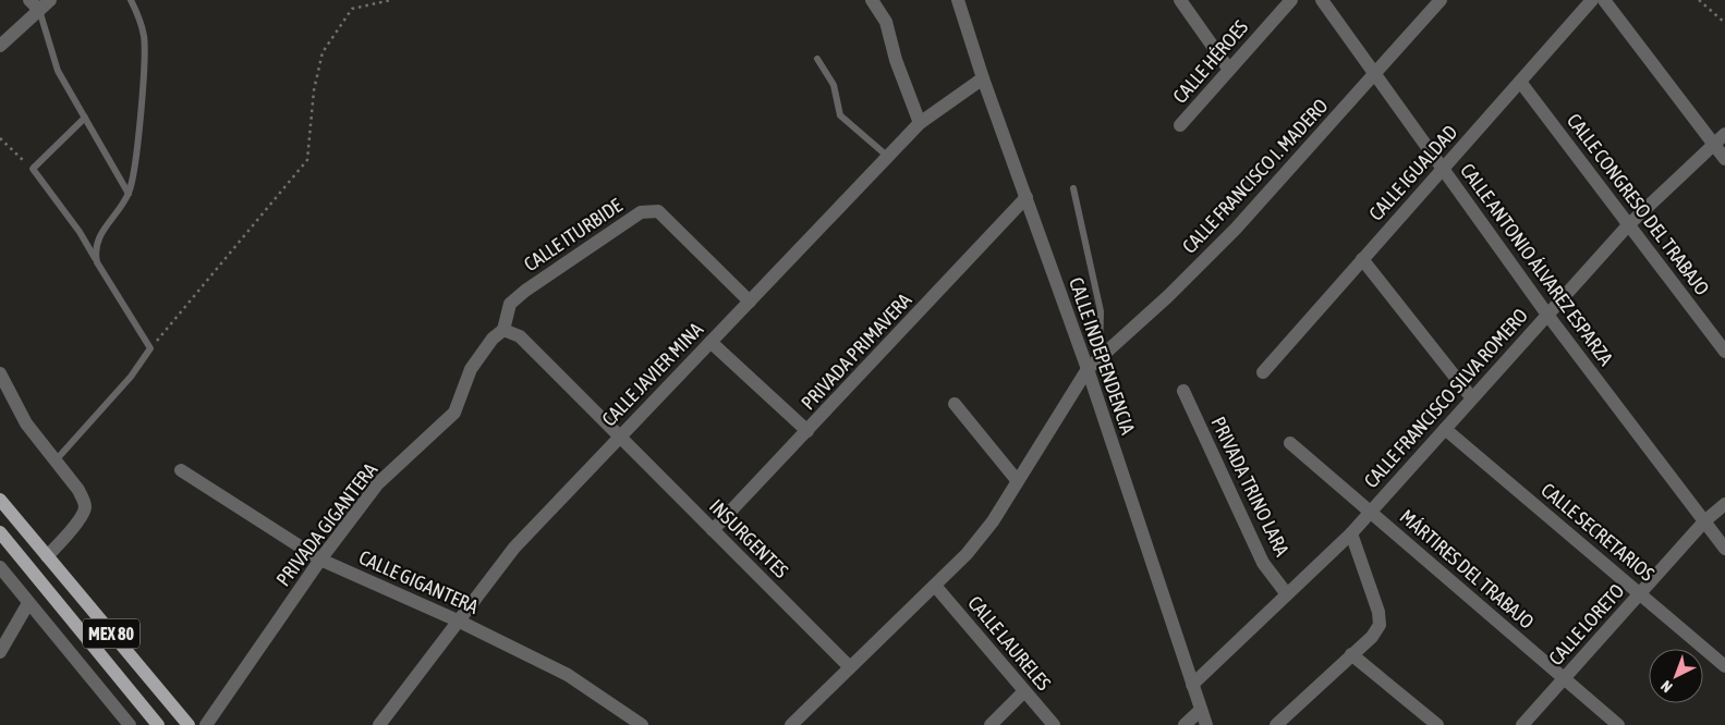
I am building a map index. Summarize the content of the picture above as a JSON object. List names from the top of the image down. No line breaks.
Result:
{"streets":{"main road":["MEX 80"],"street":["CALLE HÉROES","CALLE IGUALDAD","CALLE FRANCISCO I. MADERO","CALLE CONGRESO DEL TRABAJO","CALLE ITURBIDE","CALLE ANTONIO ÁLVAREZ ESPARZA","PRIVADA PRIMAVERA","CALLE INDEPENDENCIA","CALLE JAVIER MINA","CALLE FRANCISCO SILVA ROMERO","PRIVADA TRINO LARA","PRIVADA GIGANTERA","CALLE SECRETARIOS","INSURGENTES","MÁRTIRES DEL TRABAJO","CALLE GIGANTERA","CALLE LORETO","CALLE LAURELES"]},"crossings":[["CALLE IGUALDAD","CALLE CONGRESO DEL TRABAJO"],["CALLE IGUALDAD","CALLE ANTONIO ÁLVAREZ ESPARZA"],["CALLE FRANCISCO I. MADERO","CALLE ANTONIO ÁLVAREZ ESPARZA"],["CALLE FRANCISCO I. MADERO","CALLE INDEPENDENCIA"],["CALLE FRANCISCO I. MADERO","INSURGENTES"],["CALLE FRANCISCO I. MADERO","CALLE LAURELES"],["CALLE CONGRESO DEL TRABAJO","CALLE FRANCISCO SILVA ROMERO"],["CALLE ITURBIDE","CALLE JAVIER MINA"],["CALLE ITURBIDE","PRIVADA GIGANTERA"],["CALLE ITURBIDE","INSURGENTES"],["CALLE ANTONIO ÁLVAREZ ESPARZA","CALLE FRANCISCO SILVA ROMERO"],["CALLE ANTONIO ÁLVAREZ ESPARZA","CALLE LORETO"],["PRIVADA PRIMAVERA","CALLE INDEPENDENCIA"],["PRIVADA PRIMAVERA","INSURGENTES"],["CALLE INDEPENDENCIA","CALLE JAVIER MINA"],["CALLE INDEPENDENCIA","CALLE FRANCISCO SILVA ROMERO"],["CALLE JAVIER MINA","INSURGENTES"],["CALLE JAVIER MINA","CALLE GIGANTERA"],["CALLE FRANCISCO SILVA ROMERO","PRIVADA TRINO LARA"],["CALLE FRANCISCO SILVA ROMERO","CALLE SECRETARIOS"],["CALLE FRANCISCO SILVA ROMERO","MÁRTIRES DEL TRABAJO"],["PRIVADA GIGANTERA","INSURGENTES"],["PRIVADA GIGANTERA","CALLE GIGANTERA"],["CALLE SECRETARIOS","CALLE LORETO"],["MÁRTIRES DEL TRABAJO","CALLE LORETO"]],"north":"bottom left"}
